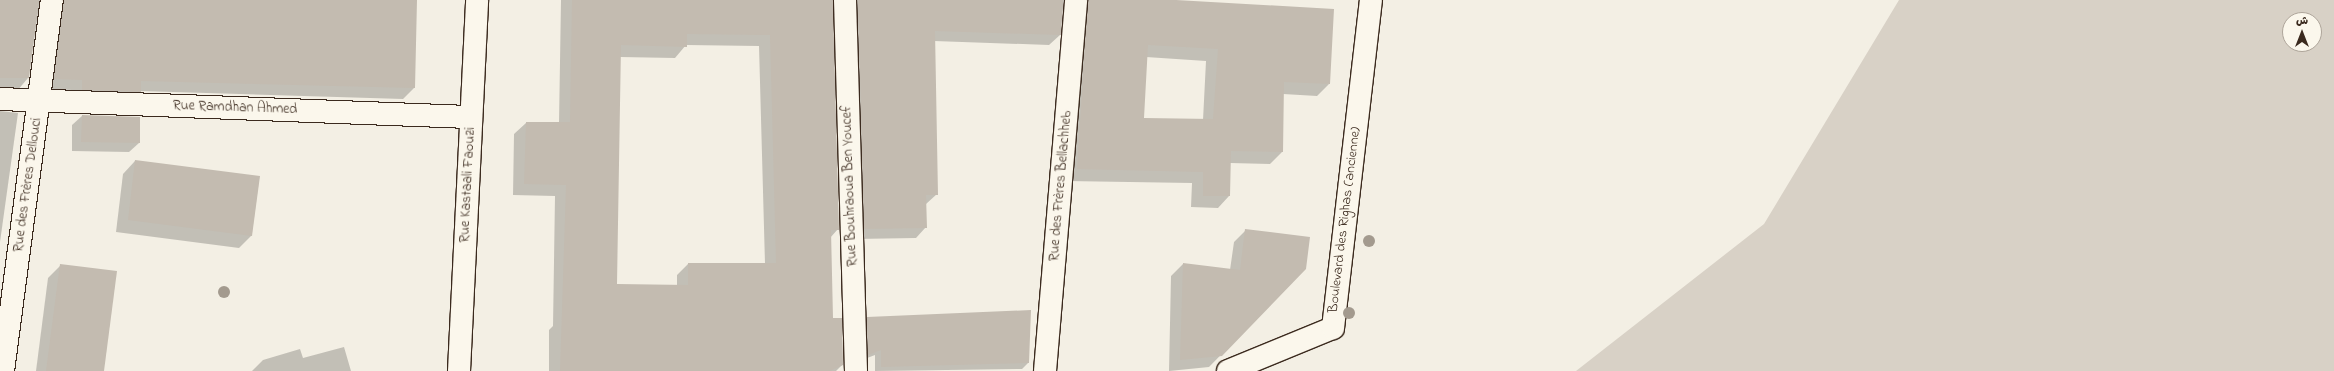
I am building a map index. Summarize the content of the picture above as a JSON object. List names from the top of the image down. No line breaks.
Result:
{"streets":{"street":["Rue Ramdhan Ahmed","Rue des Frères Dellouci","Rue Kastaali Faouzi","Rue Bouhraoua Ben Youcef","Rue des Frères Bellachheb","Boulevard des Righas (ancienne)"]},"crossings":[["Rue Ramdhan Ahmed","Rue des Frères Dellouci"],["Rue Ramdhan Ahmed","Rue Kastaali Faouzi"]],"north":"top"}
